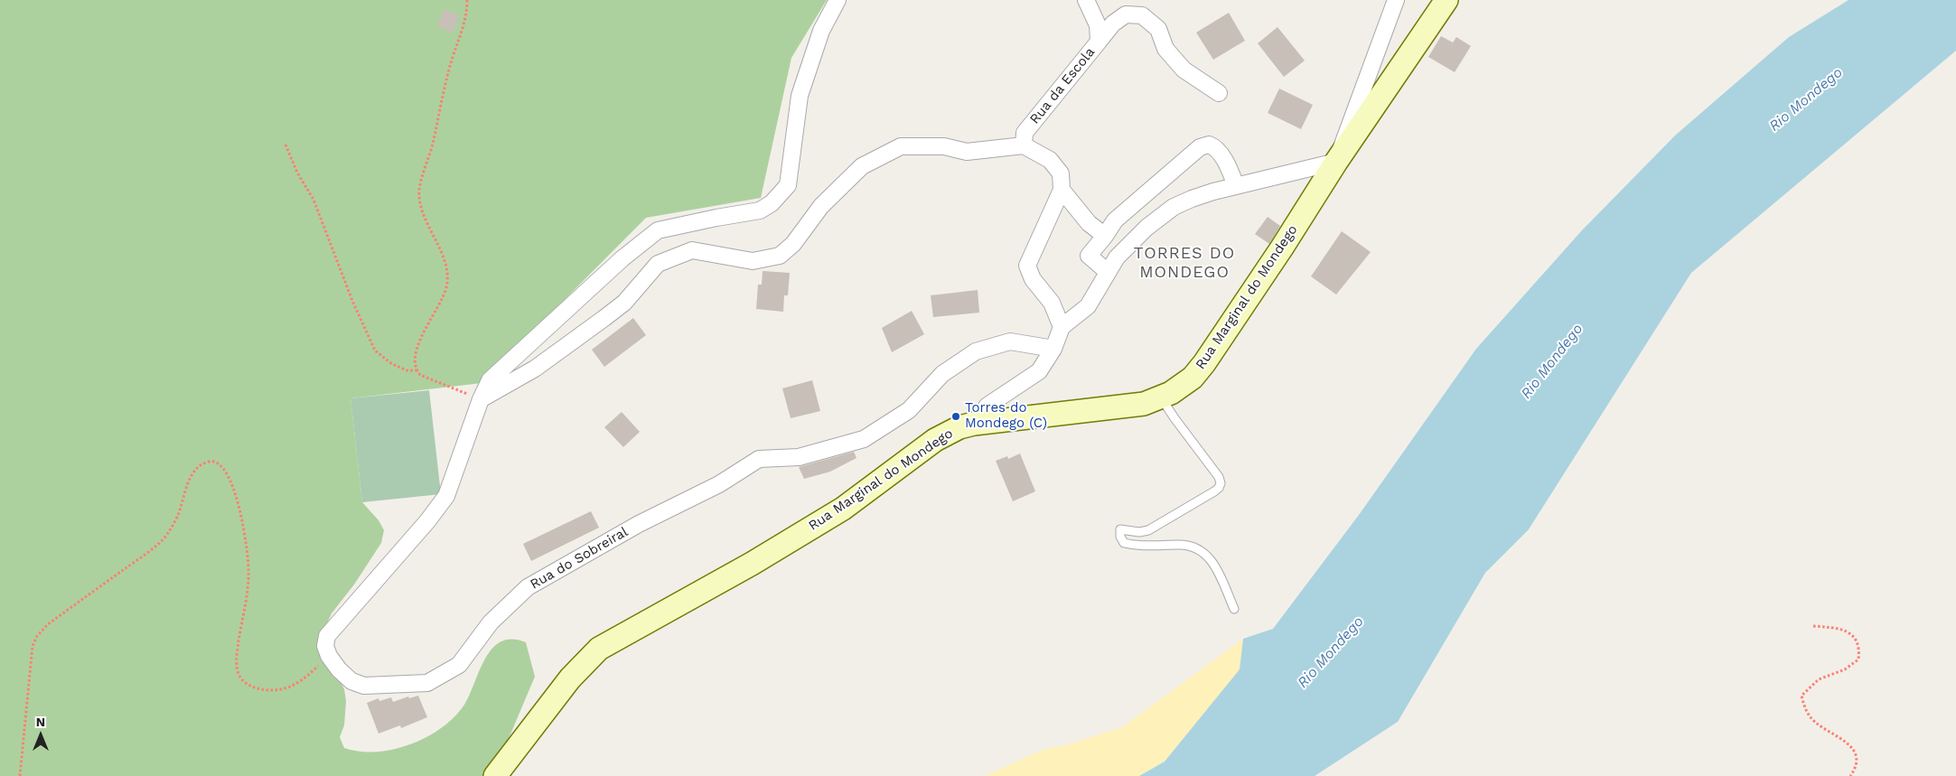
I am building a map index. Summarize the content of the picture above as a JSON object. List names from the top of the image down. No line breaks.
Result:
{"streets":{"main road":["Rua Marginal do Mondego"],"street":["Rua da Escola","Rua do Sobreiral"]},"districts":["TORRES DO MONDEGO"],"water":["Rio Mondego"],"places":["Torres do Mondego (C)"],"north":"top"}
